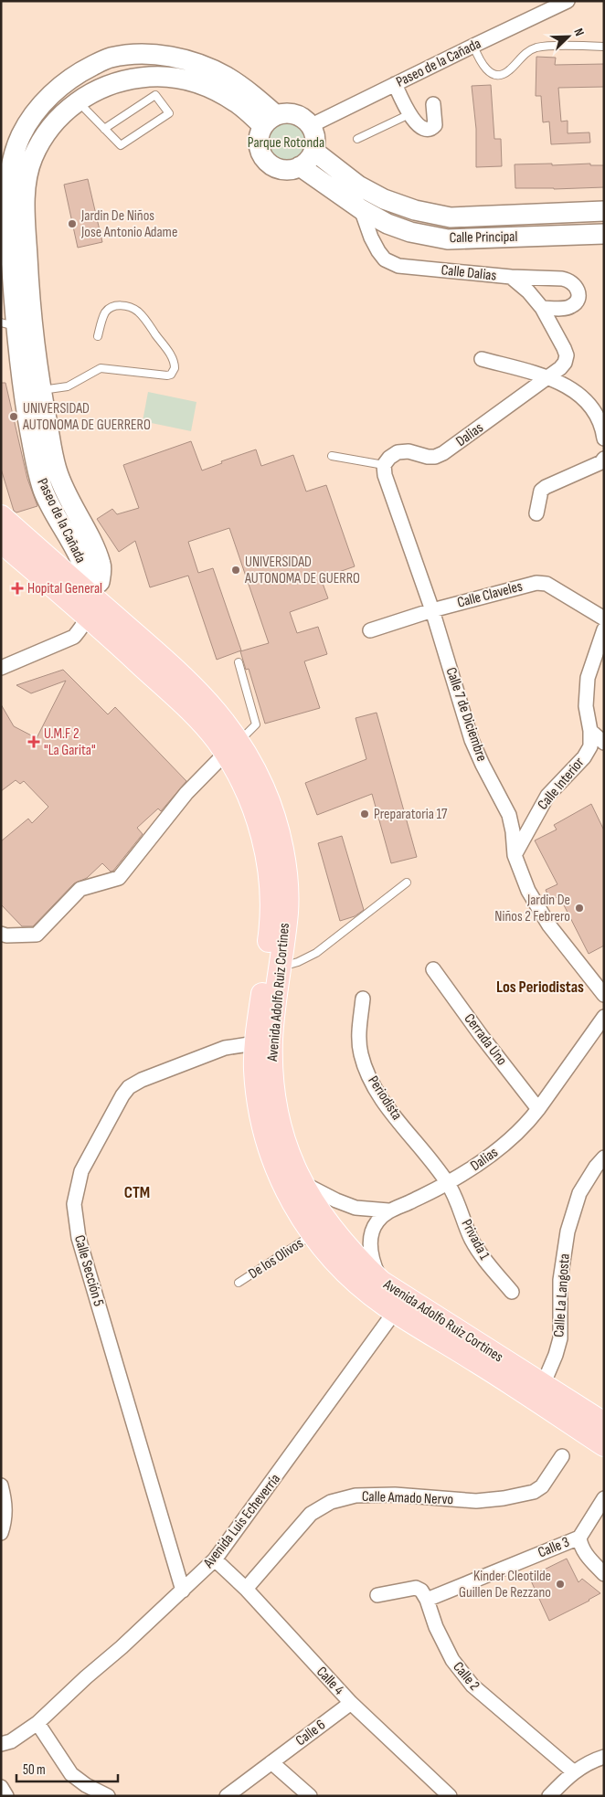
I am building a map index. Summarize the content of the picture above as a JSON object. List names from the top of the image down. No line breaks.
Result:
{"streets":{"main road":["Avenida Adolfo Ruiz Cortines"],"street":["Paseo de la Cañada","Calle Principal","Calle Dalias","Dalias","Calle Claveles","Calle 7 de Diciembre","Calle Interior","Cerrada Uno","Periodista","Privada 1","Calle Sección 5","Calle La Langosta","Calle Amado Nervo","Avenida Luis Echeverría","Calle 3","Calle 2","Calle 4","Calle 6"],"lane":["De los Olivos"]},"crossings":[["Paseo de la Cañada","Calle Principal"],["Paseo de la Cañada","Avenida Adolfo Ruiz Cortines"],["Calle Principal","Calle Dalias"],["Calle Dalias","Dalias"],["Dalias","Calle 7 de Diciembre"],["Dalias","Avenida Adolfo Ruiz Cortines"],["Dalias","Cerrada Uno"],["Dalias","Periodista"],["Dalias","Privada 1"],["Calle Claveles","Calle 7 de Diciembre"],["Calle 7 de Diciembre","Calle Interior"],["Avenida Adolfo Ruiz Cortines","De los Olivos"],["Avenida Adolfo Ruiz Cortines","Calle Sección 5"],["Avenida Adolfo Ruiz Cortines","Calle La Langosta"],["Avenida Adolfo Ruiz Cortines","Avenida Luis Echeverría"],["Periodista","Privada 1"],["Calle Sección 5","Avenida Luis Echeverría"],["Calle Amado Nervo","Calle 4"],["Avenida Luis Echeverría","Calle 4"],["Calle 3","Calle 2"],["Calle 4","Calle 6"]],"districts":["Los Periodistas","CTM"],"parks":["Parque Rotonda"],"places":{"other":["Jardin De Niños Jose Antonio Adame","UNIVERSIDAD AUTONOMA DE GUERRERO","UNIVERSIDAD AUTONOMA DE GUERRO","Preparatoria 17","Jardin De Niños 2 Febrero","Kinder Cleotilde Guillen De Rezzano"],"health":["Hopital General","U.M.F 2 \"La Garita\""]},"scale_bar":"50 m","north":"top right"}
